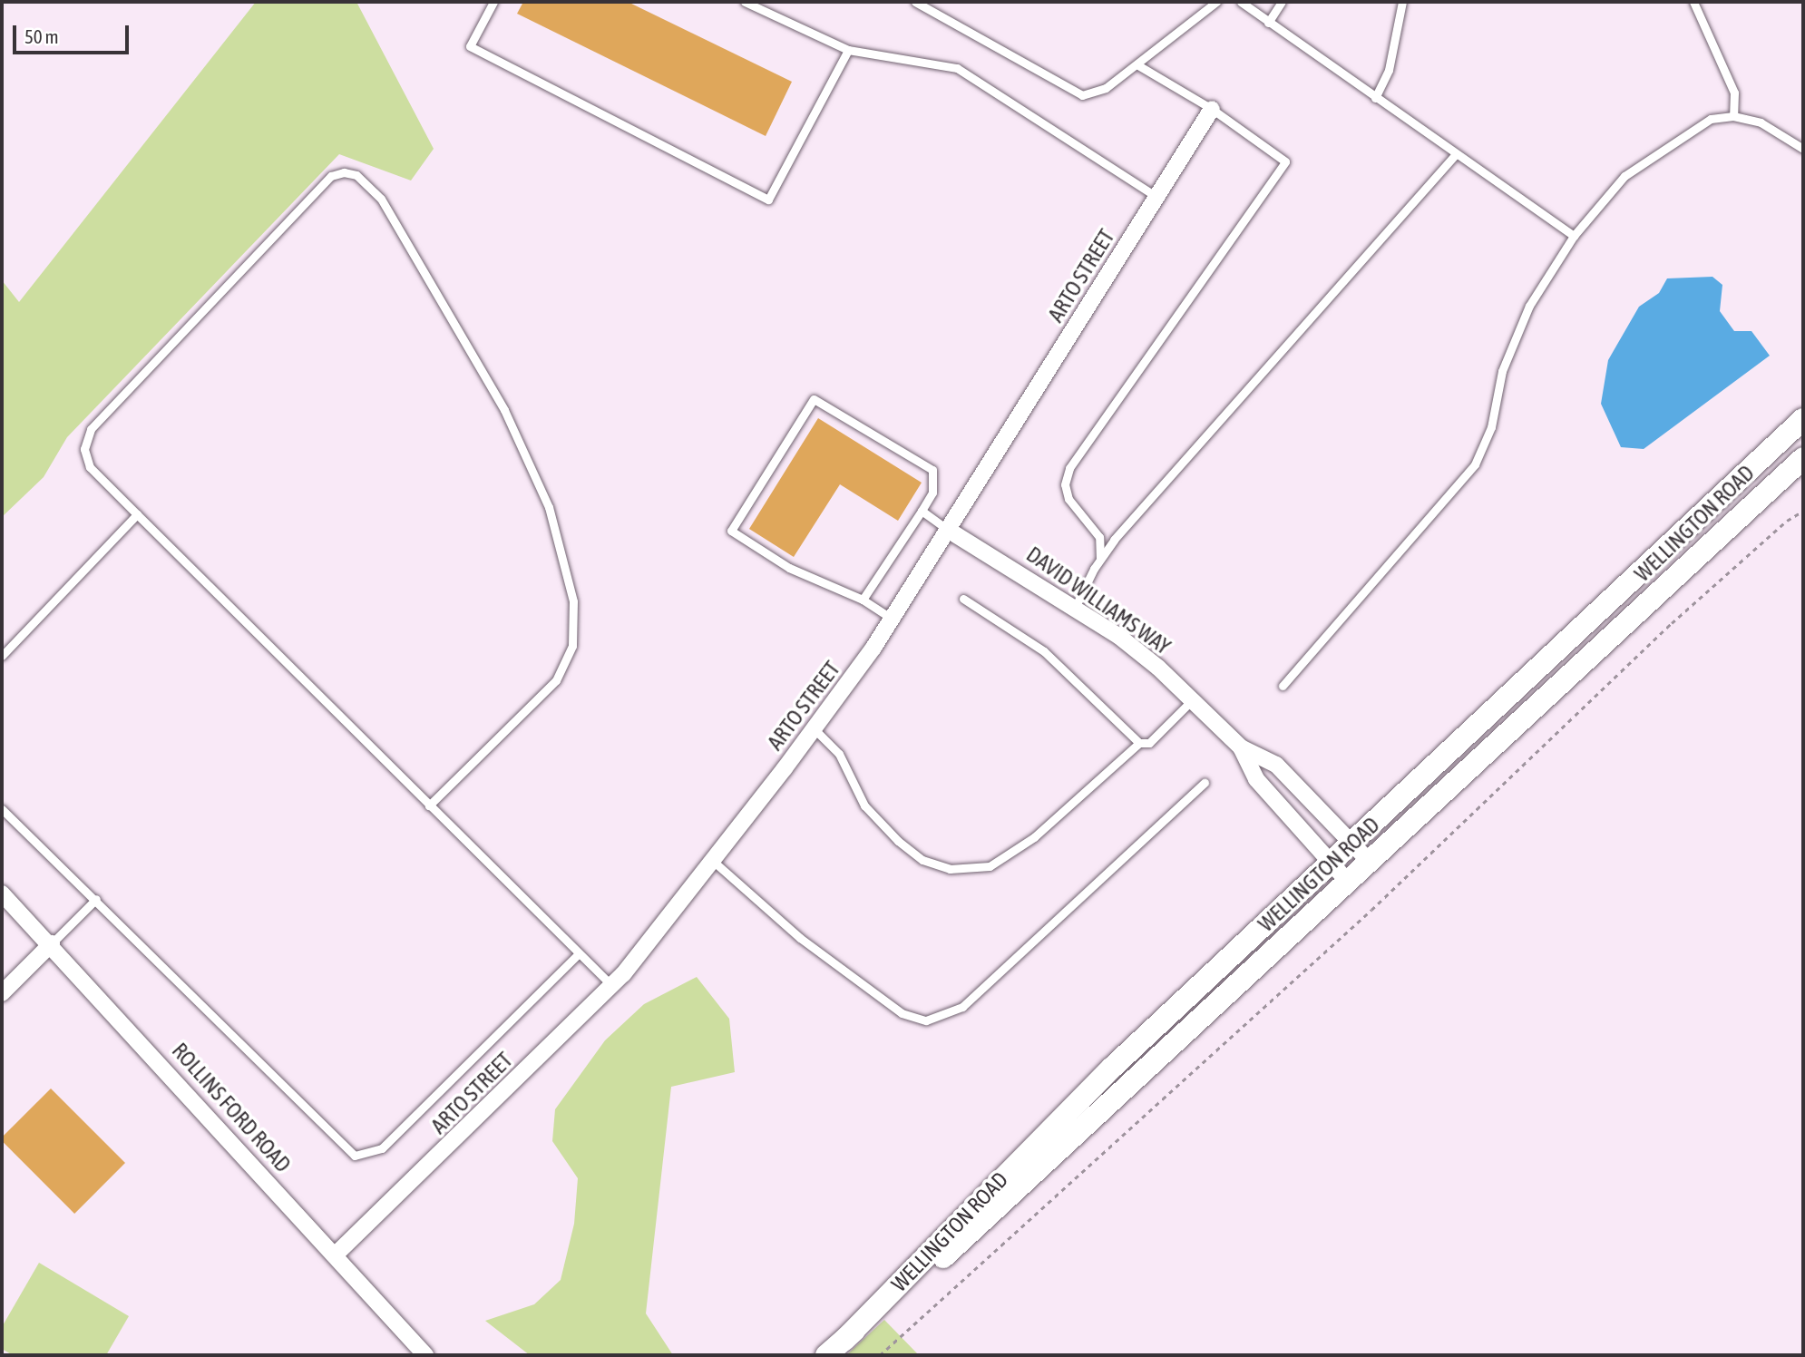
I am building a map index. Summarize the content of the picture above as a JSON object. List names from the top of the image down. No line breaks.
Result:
{"streets":{"main road":["WELLINGTON ROAD"],"street":["ARTO STREET","DAVID WILLIAMS WAY","ROLLINS FORD ROAD"]},"crossings":[["ARTO STREET","DAVID WILLIAMS WAY"],["ARTO STREET","ROLLINS FORD ROAD"],["WELLINGTON ROAD","DAVID WILLIAMS WAY"]],"scale_bar":"50 m"}
